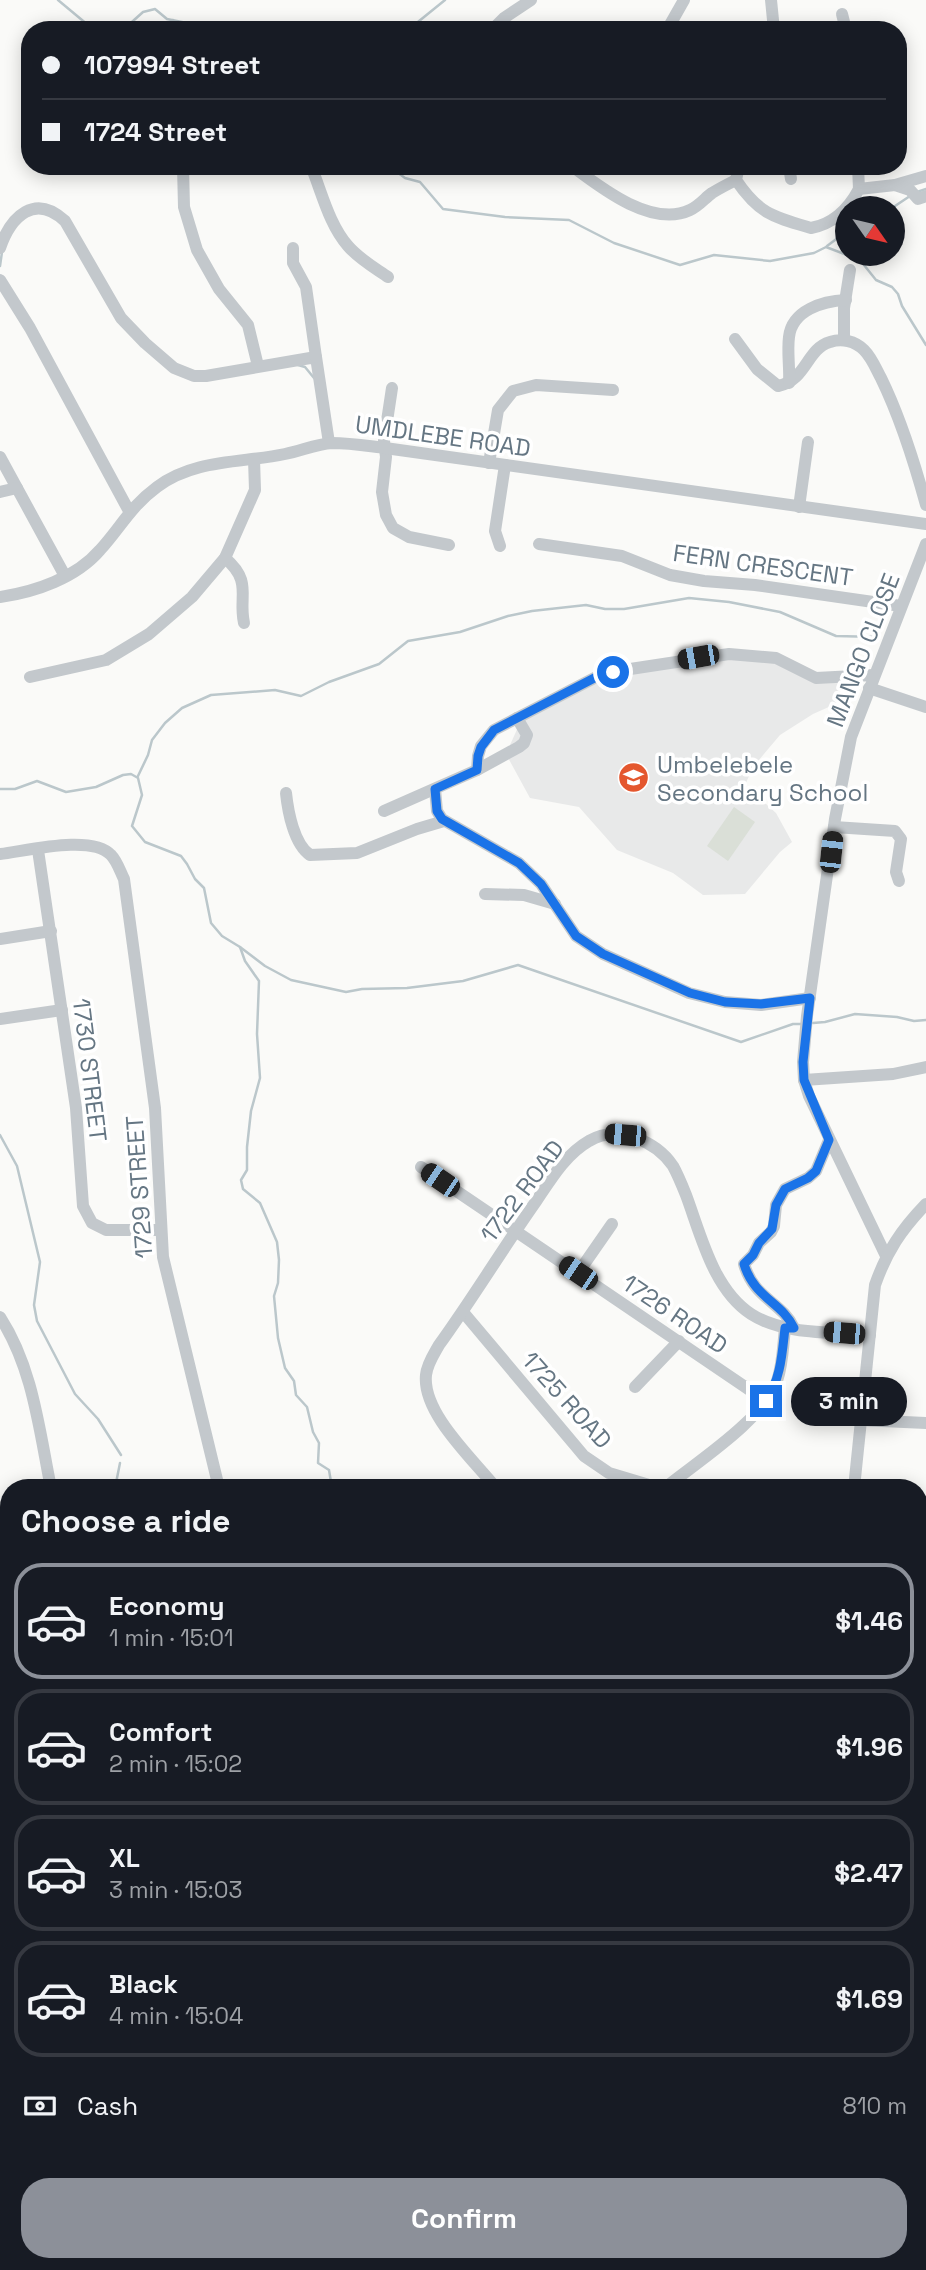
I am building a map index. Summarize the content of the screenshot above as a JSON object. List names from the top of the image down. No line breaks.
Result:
{"streets":{"street":["UMDLEBE ROAD","FERN CRESCENT","MANGO CLOSE","1730 STREET","1729 STREET","1722 ROAD","1726 ROAD","1725 ROAD"]},"crossings":[["FERN CRESCENT","MANGO CLOSE"],["1730 STREET","1729 STREET"],["1722 ROAD","1726 ROAD"],["1722 ROAD","1725 ROAD"]],"places":{"school or university":["Umbelebele Secondary School"]},"north":"bottom right","page":{"banner":["107994 Street","1724 Street"],"bubble":"3 min","heading":"Choose a ride","list":[{"name":"Economy","note":"1 min · 15:01","value":"$1.46"},{"name":"Comfort","note":"2 min · 15:02","value":"$1.96"},{"name":"XL","note":"3 min · 15:03","value":"$2.47"},{"name":"Black","note":"4 min · 15:04","value":"$1.69"}],"pay":["Cash","810 m"],"buttons":"Confirm"}}
